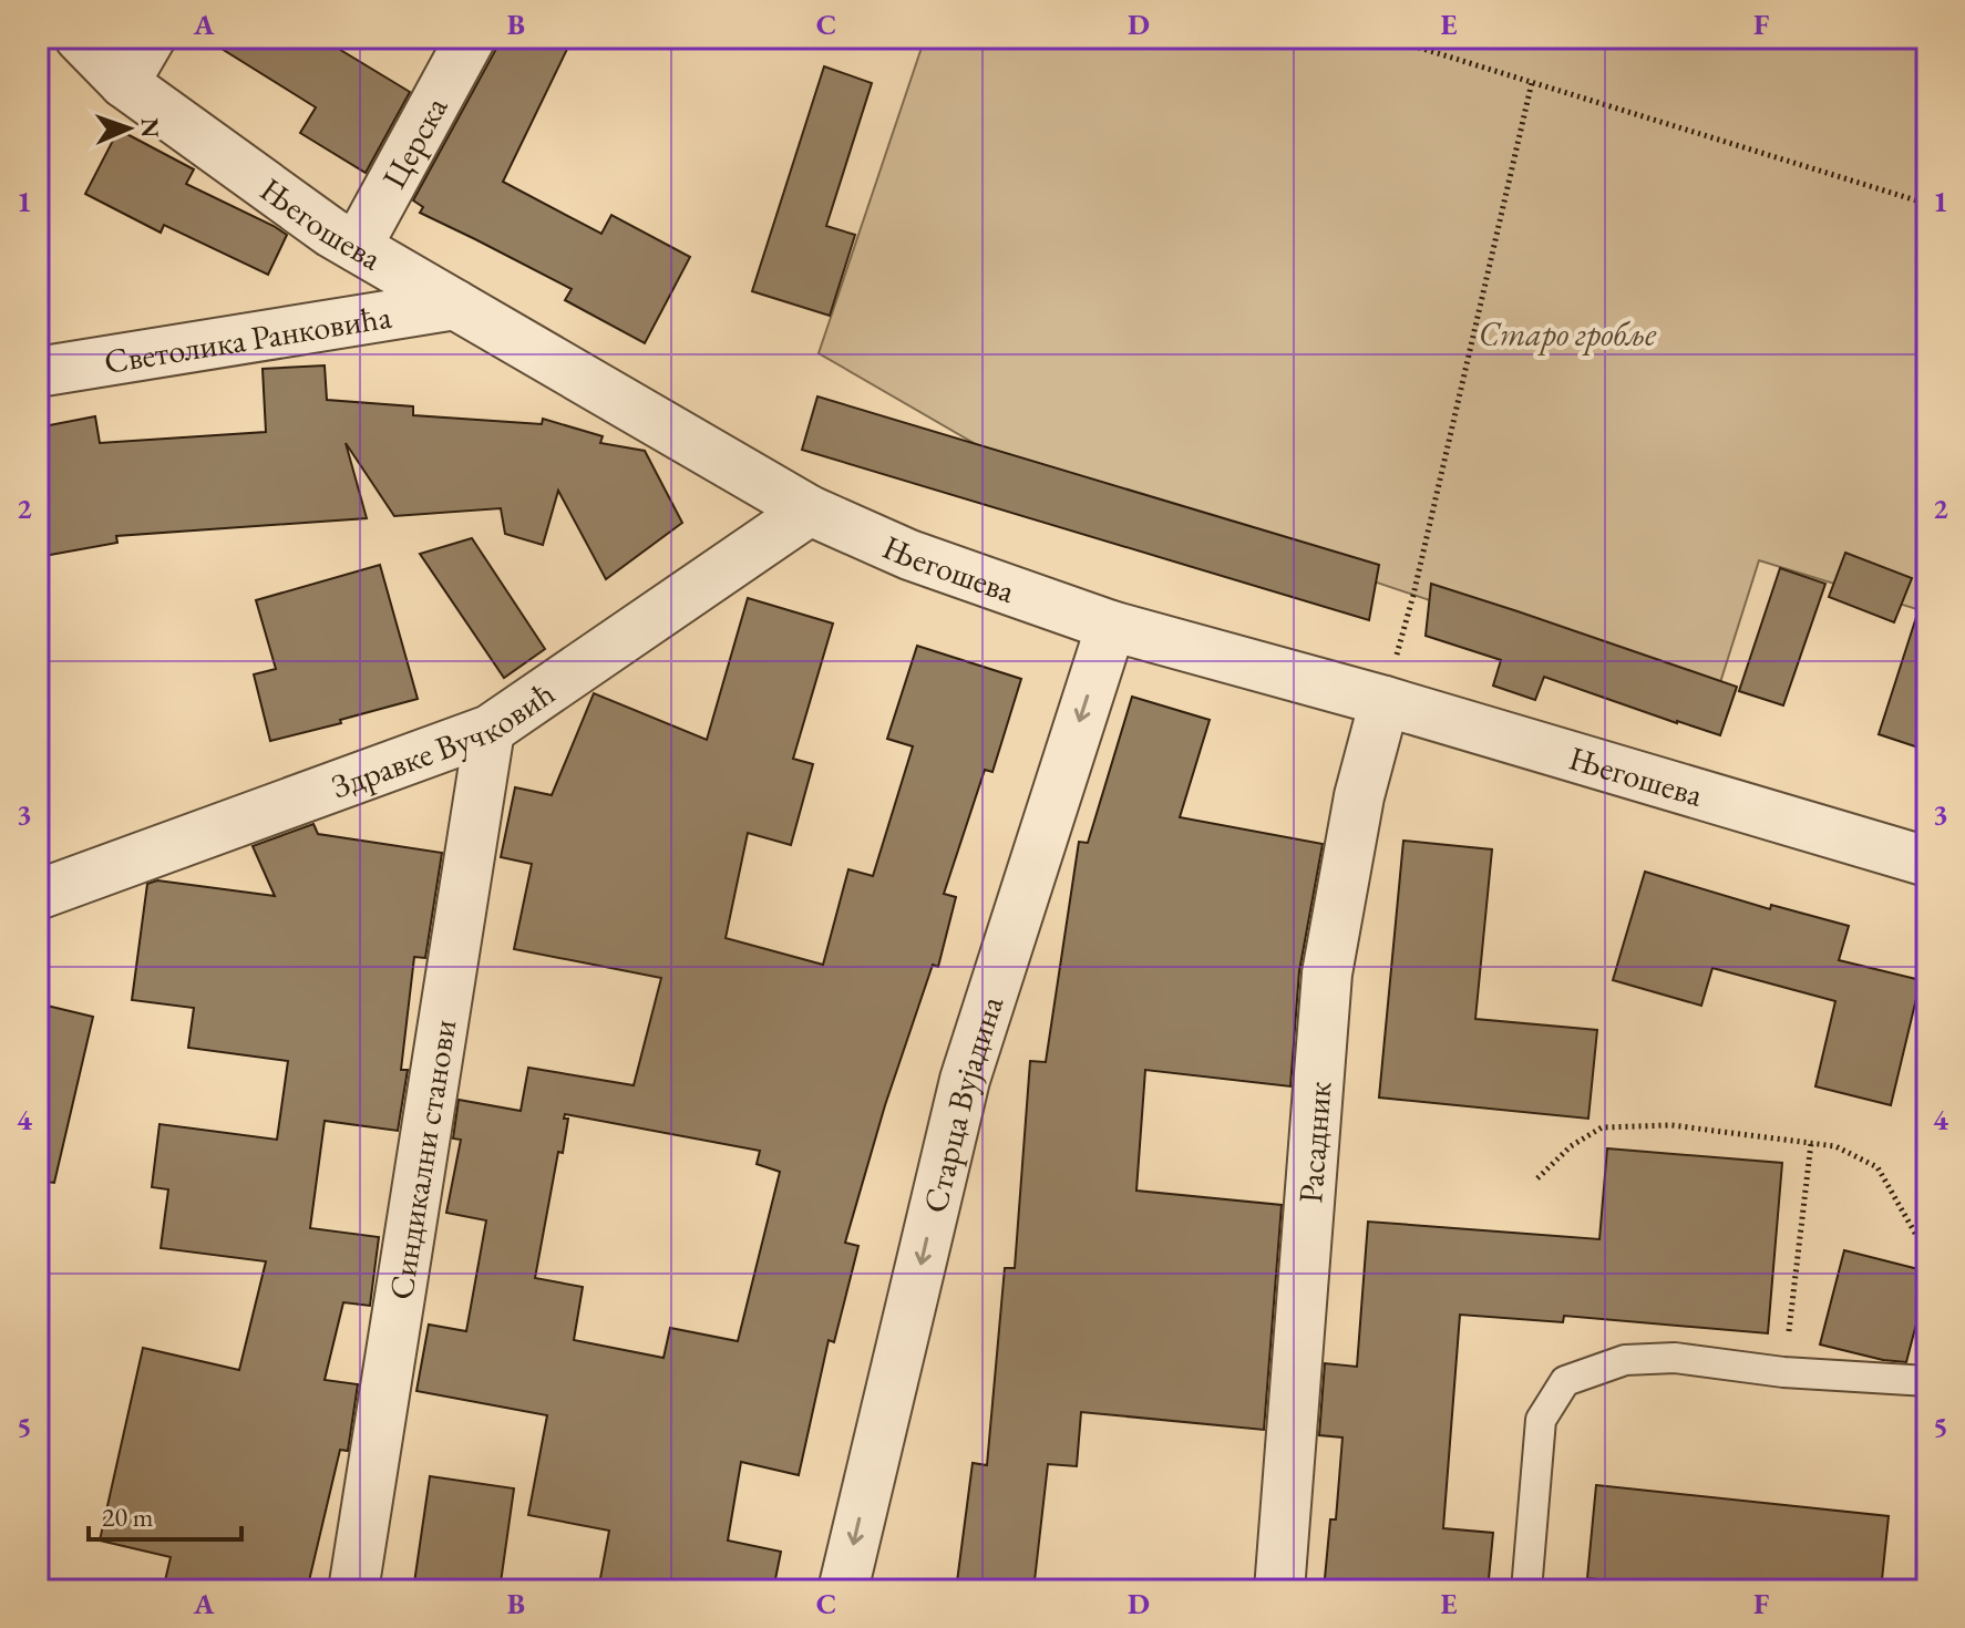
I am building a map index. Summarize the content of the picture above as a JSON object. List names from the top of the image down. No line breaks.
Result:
{"streets":{"street":["Церска","Његошева","Светолика Ранковића","Здравке Вучковић","Старца Вујадина","Расадник","Синдикални станови"]},"crossings":[["Церска","Његошева"],["Његошева","Светолика Ранковића"],["Његошева","Здравке Вучковић"],["Његошева","Старца Вујадина"],["Његошева","Расадник"],["Здравке Вучковић","Синдикални станови"]],"one_way":["Старца Вујадина"],"parks":["Старо гробље"],"scale_bar":"20 m","north":"right","grid":{"columns":["A","B","C","D","E","F"],"rows":["1","2","3","4","5"]}}
